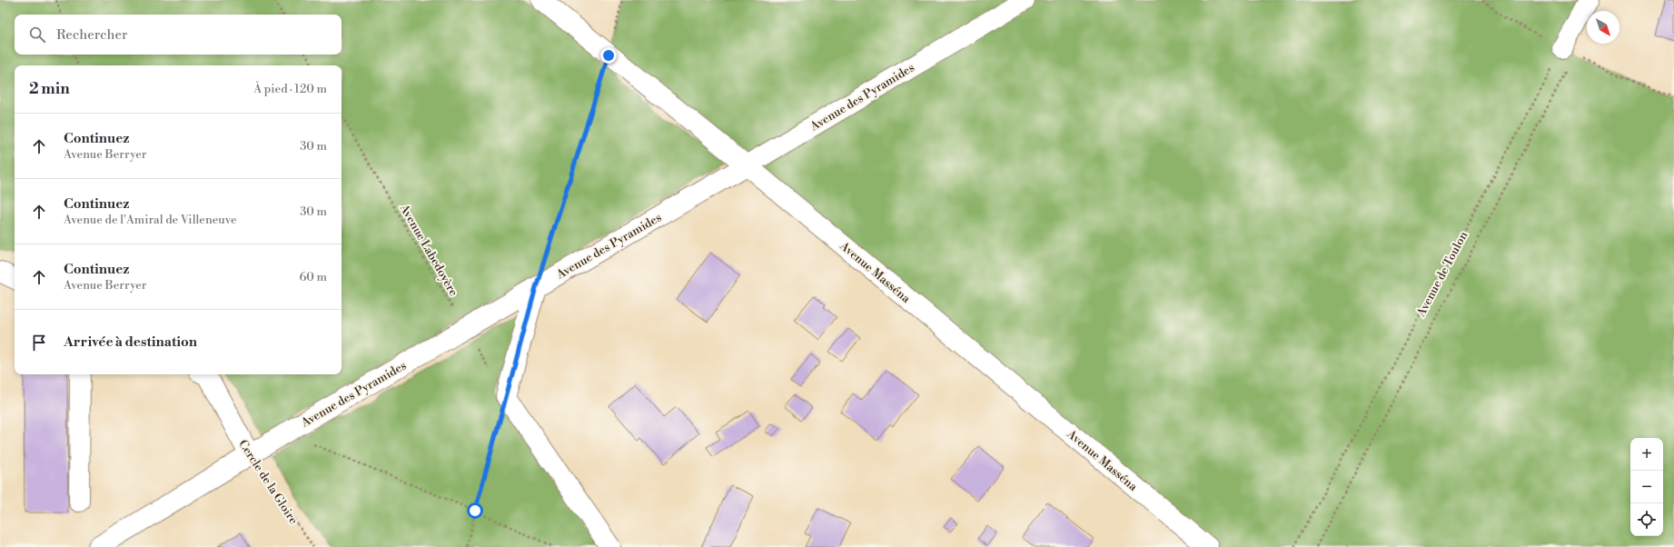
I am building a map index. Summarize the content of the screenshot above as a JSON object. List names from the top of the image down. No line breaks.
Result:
{"streets":{"street":["Avenue des Pyramides","Avenue Masséna","Cercle de la Gloire"],"path":["Avenue Labedoyère","Avenue de Toulon"]},"crossings":[["Avenue des Pyramides","Avenue Labedoyère"],["Avenue des Pyramides","Avenue Masséna"],["Avenue des Pyramides","Cercle de la Gloire"]],"north":"bottom right","page":{"search":"Rechercher","heading":["2 min","À pied · 120 m"],"list":[["Continuez","Avenue Berryer","30 m"],["Continuez","Avenue de l'Amiral de Villeneuve","30 m"],["Continuez","Avenue Berryer","60 m"],"Arrivée à destination"],"map_buttons":["+","−"]}}
